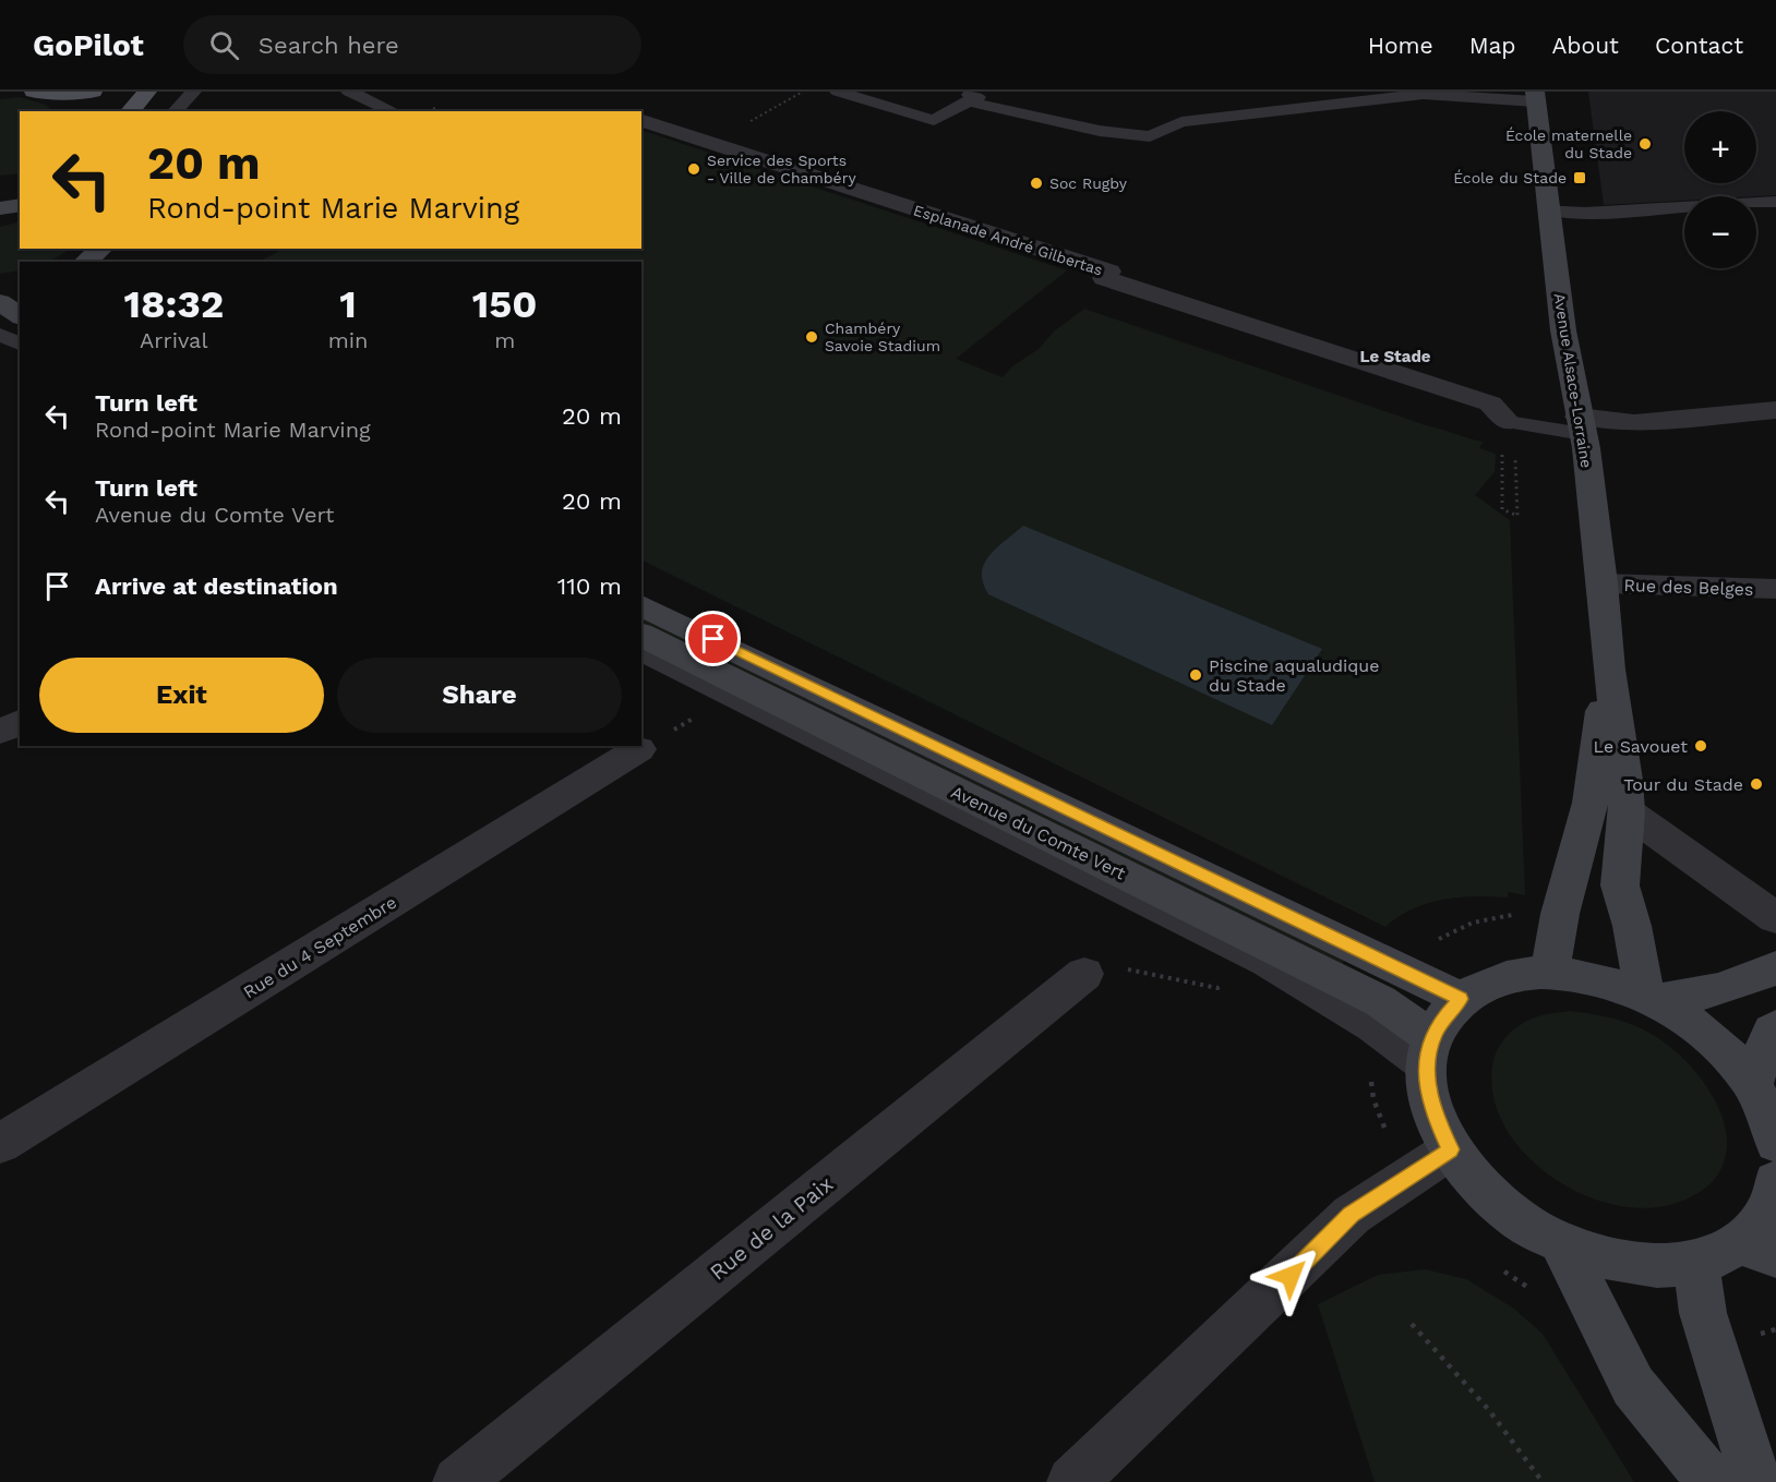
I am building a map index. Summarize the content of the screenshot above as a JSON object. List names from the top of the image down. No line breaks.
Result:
{"streets":{"main road":["Avenue Alsace-Lorraine","Avenue du Comte Vert"],"street":["Esplanade André Gilbertas","Rue des Belges","Rue du 4 Septembre","Rue de la Paix"]},"crossings":[["Avenue Alsace-Lorraine","Rue des Belges"]],"districts":["Le Stade"],"places":{"other":["École maternelle du Stade","Service des Sports - Ville de Chambéry","Soc Rugby","Chambéry Savoie Stadium","Piscine aqualudique du Stade","Le Savouet","Tour du Stade"],"transit":["École du Stade"]},"page":{"header":"GoPilot","search":"Search here","nav":["Home","Map","About","Contact"],"map_buttons":["+","−"],"turn":["20 m","Rond-point Marie Marving"],"eta":["18:32","Arrival","1","min","150","m"],"list":[{"name":"Turn left","note":"Rond-point Marie Marving","value":"20 m"},{"name":"Turn left","note":"Avenue du Comte Vert","value":"20 m"},{"name":"Arrive at destination","value":"110 m"}],"buttons":["Exit","Share"]}}
